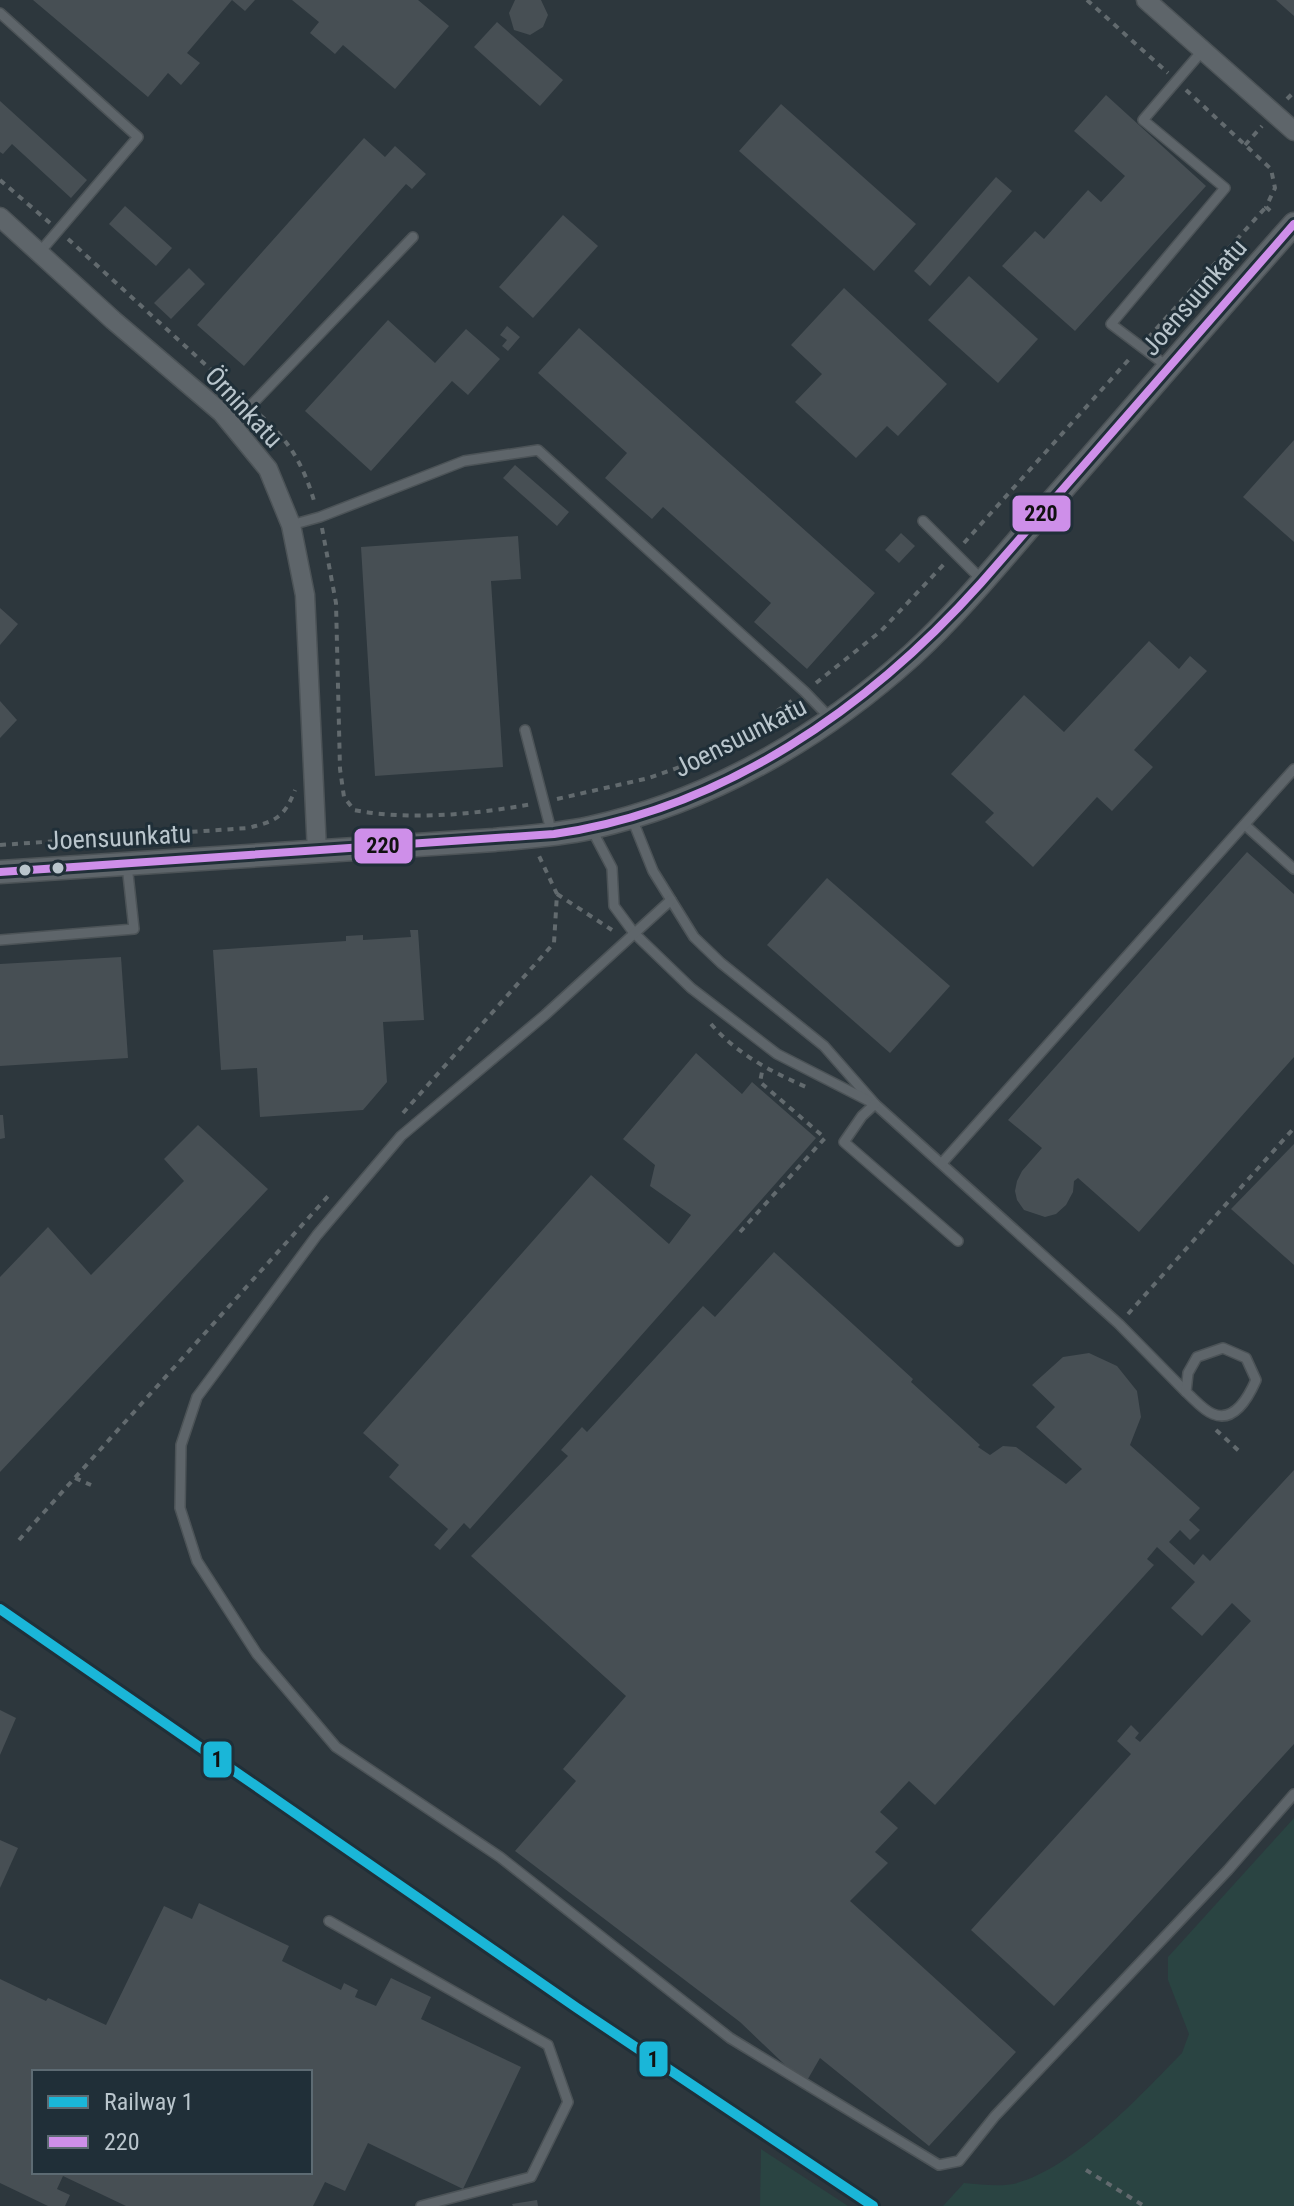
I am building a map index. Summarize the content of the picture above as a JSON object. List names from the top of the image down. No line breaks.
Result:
{"streets":{"street":["Joensuunkatu","Örninkatu"]},"crossings":[["Joensuunkatu","Örninkatu"]],"lines":["transit line 220","rail line 1"],"legend":["Railway 1","220"]}
